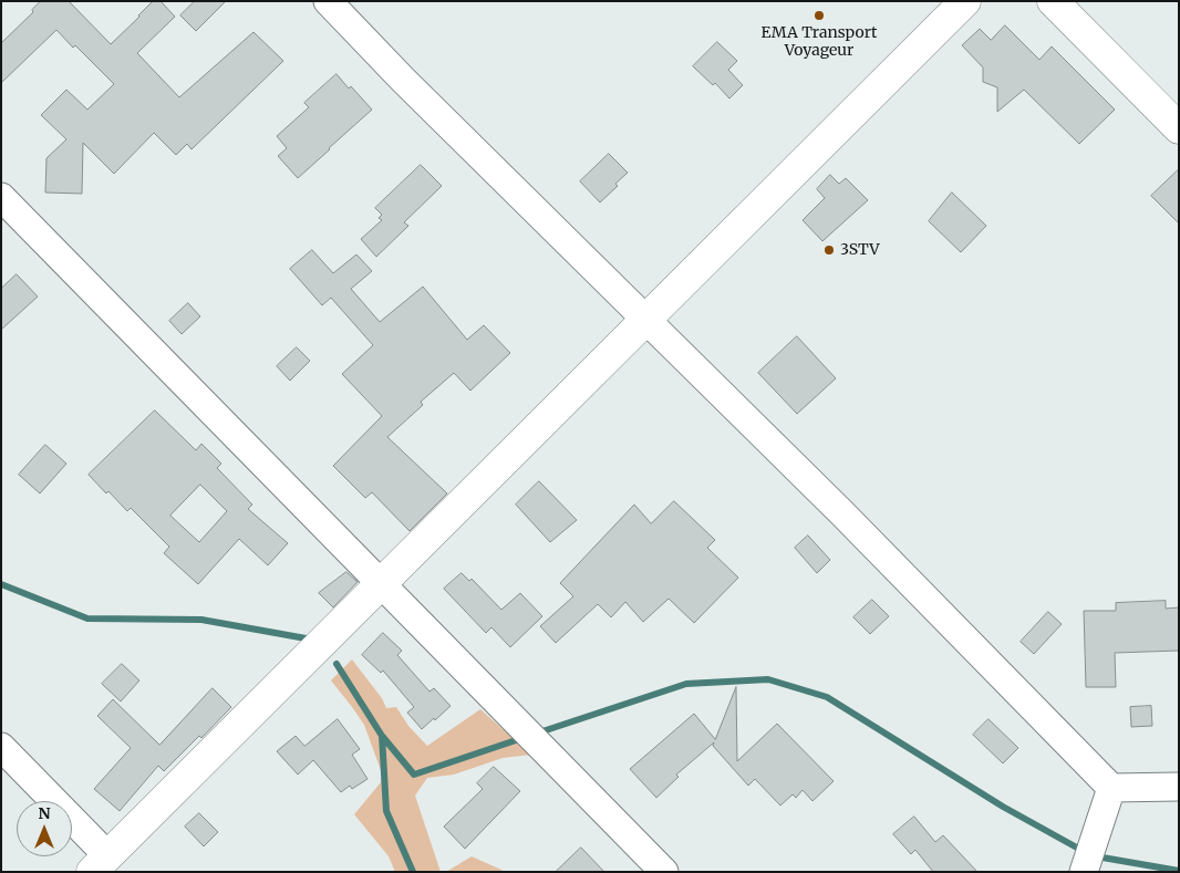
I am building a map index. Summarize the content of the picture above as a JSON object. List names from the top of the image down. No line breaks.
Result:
{"places":["EMA Transport Voyageur","3STV"],"north":"top"}
